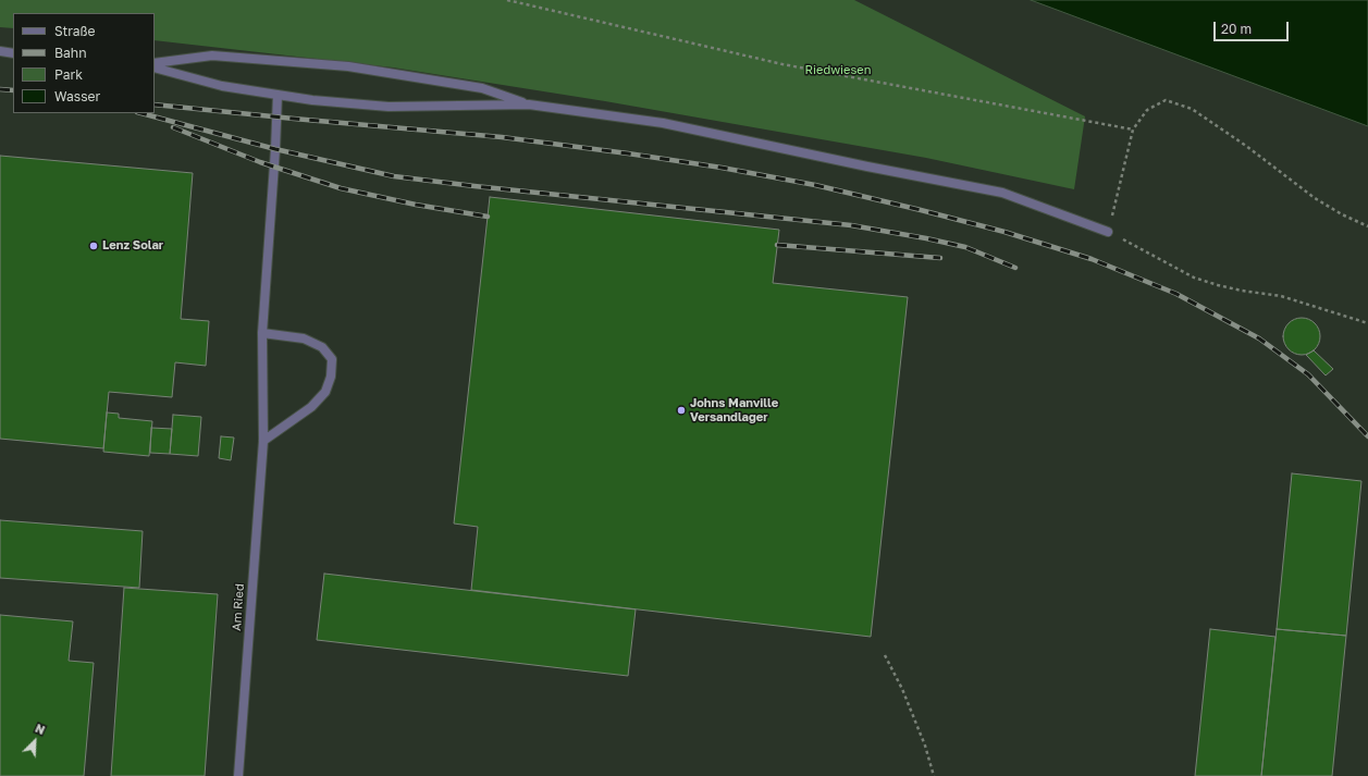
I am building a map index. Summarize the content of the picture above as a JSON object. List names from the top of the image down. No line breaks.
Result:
{"streets":{"street":["Am Ried"]},"parks":["Riedwiesen"],"places":["Lenz Solar","Johns Manville Versandlager"],"legend":["Straße","Bahn","Park","Wasser"],"scale_bar":"20 m","north":"top right"}
